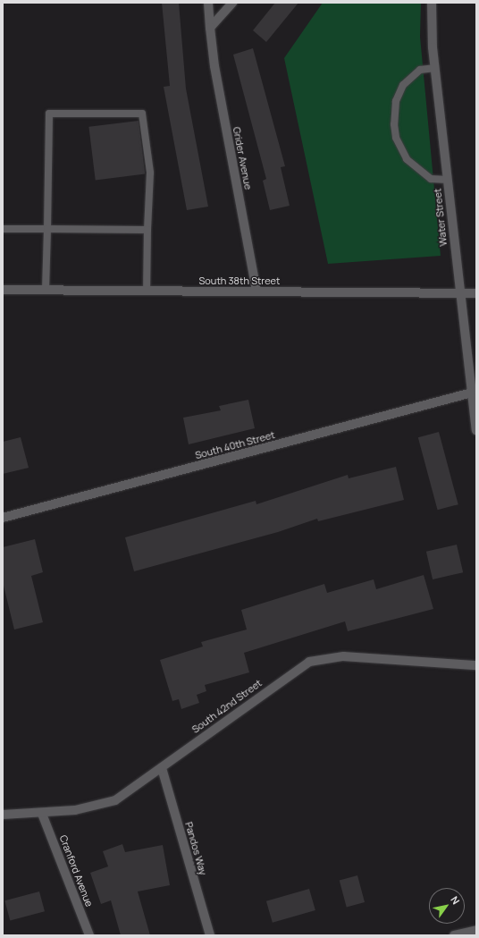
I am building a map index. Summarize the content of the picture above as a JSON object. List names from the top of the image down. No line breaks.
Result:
{"streets":{"street":["Grider Avenue","Water Street","South 38th Street","South 40th Street","South 42nd Street","Pandos Way","Cranford Avenue"]},"crossings":[["Grider Avenue","South 38th Street"],["Water Street","South 38th Street"],["Water Street","South 40th Street"],["South 42nd Street","Pandos Way"],["South 42nd Street","Cranford Avenue"]],"north":"top right"}
